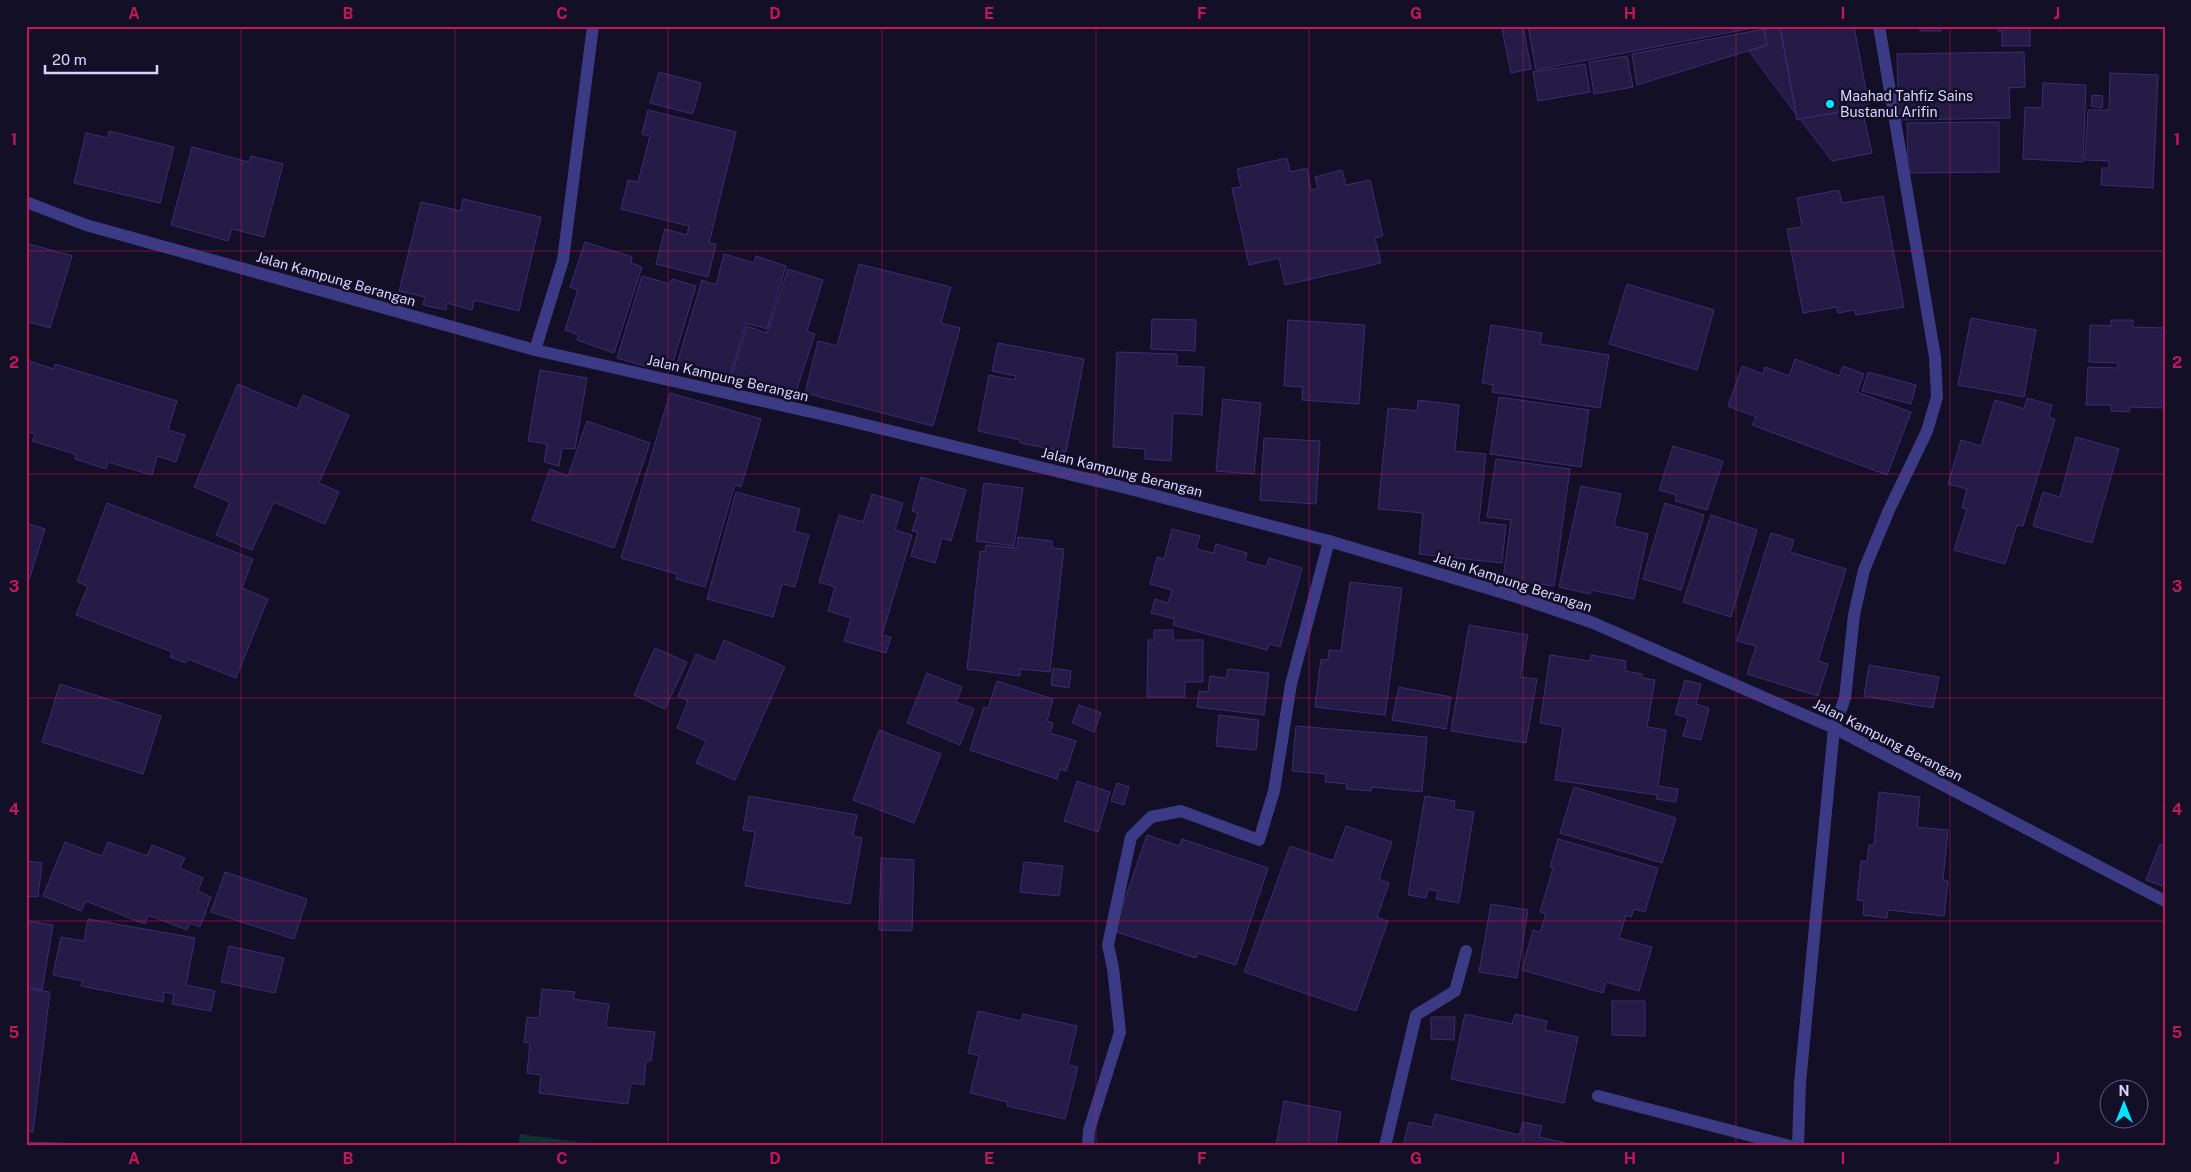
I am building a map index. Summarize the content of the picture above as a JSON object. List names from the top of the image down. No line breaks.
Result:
{"streets":{"street":["Jalan Kampung Berangan"]},"places":["Maahad Tahfiz Sains Bustanul Arifin"],"scale_bar":"20 m","north":"top","grid":{"columns":["A","B","C","D","E","F","G","H","I","J"],"rows":["1","2","3","4","5"]}}
